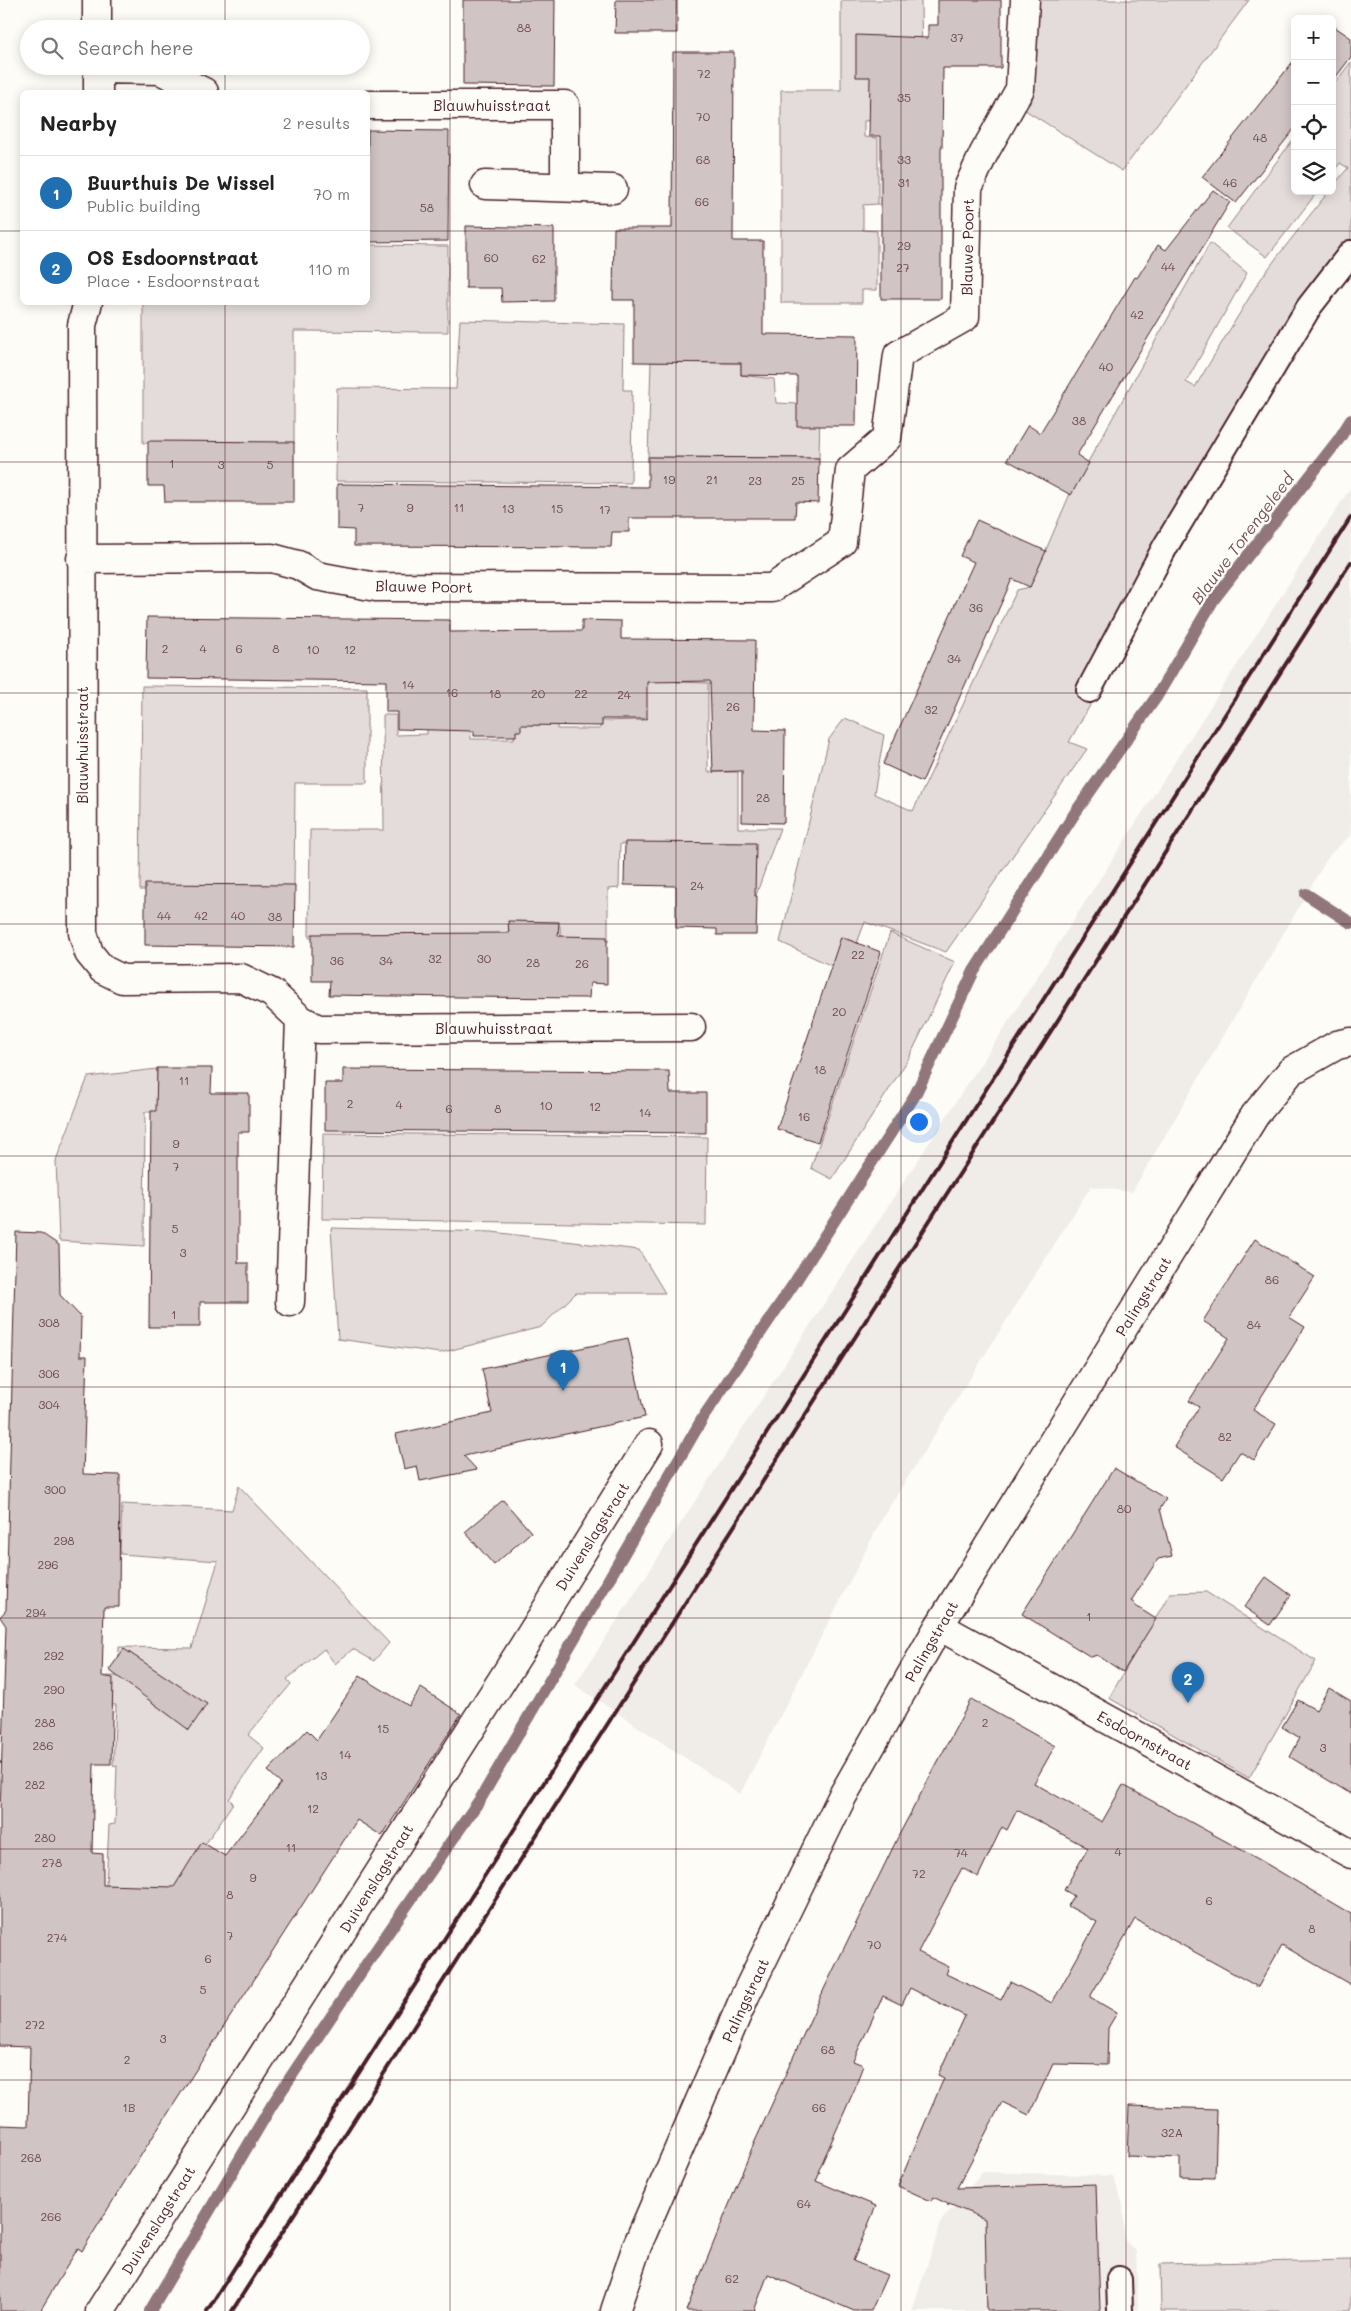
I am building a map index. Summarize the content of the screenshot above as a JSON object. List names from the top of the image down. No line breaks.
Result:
{"streets":{"street":["Blauwhuisstraat","Blauwe Poort","Palingstraat","Duivenslagstraat","Esdoornstraat"]},"crossings":[["Blauwhuisstraat","Blauwe Poort"],["Palingstraat","Esdoornstraat"]],"water":["Blauwe Torengeleed"],"house_numbers":["88","37","72","35","70","48","68","33","31","46","66","58","29","60","62","44","27","42","40","38","1","3","5","19","21","23","25","7","9","11","13","15","17","36","2","4","6","8","10","12","34","14","16","18","20","22","24","26","32","28","24","44","42","40","38","22","32","30","36","34","28","26","20","18","11","2","4","10","12","6","8","14","16","9","7","5","3","86","1","308","84","306","304","82","300","80","298","296","294","1","292","290","288","2","15","286","3","14","13","282","12","280","11","4","74","278","72","9","8","6","8","7","274","70","6","5","272","3","68","2","1B","66","32A","268","64","266","62"],"page":{"map_buttons":["+","−"],"search":"Search here","heading":["Nearby","2 results"],"list":[{"mark":"1","name":"Buurthuis De Wissel","note":"Public building","value":"70 m"},{"mark":"2","name":"OS Esdoornstraat","note":"Place · Esdoornstraat","value":"110 m"}],"pins":["1","2"]}}
